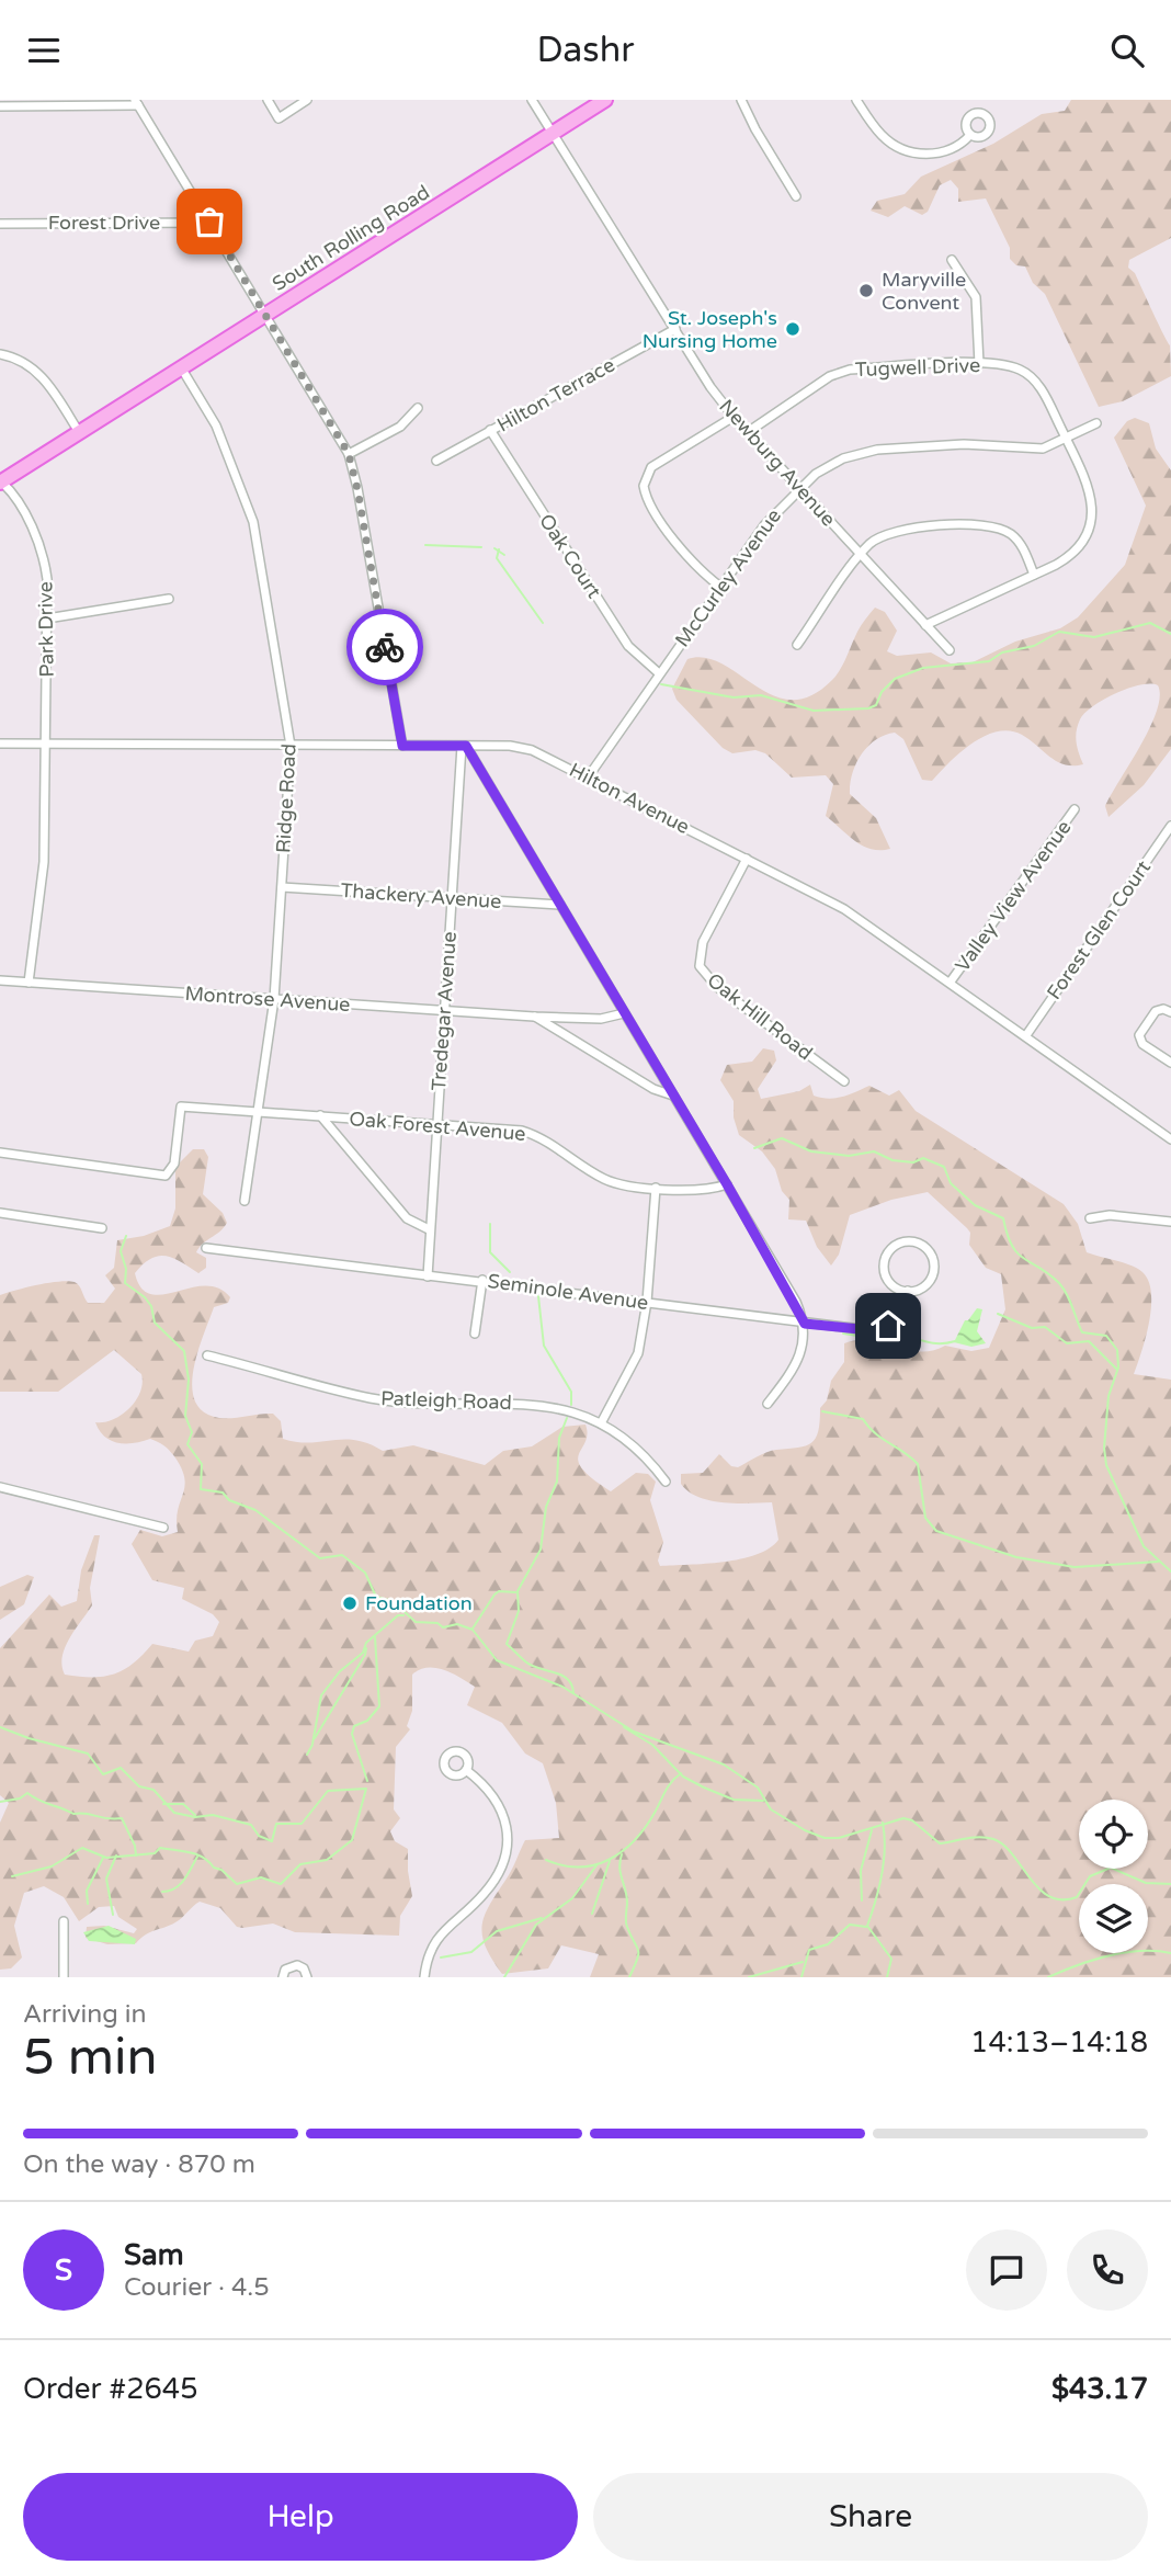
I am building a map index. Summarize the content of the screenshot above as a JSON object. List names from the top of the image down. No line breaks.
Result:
{"streets":{"main road":["South Rolling Road"],"street":["Forest Drive","Tugwell Drive","Hilton Terrace","Newburg Avenue","Oak Court","McCurley Avenue","Park Drive","Ridge Road","Hilton Avenue","Thackery Avenue","Valley View Avenue","Forest Glen Court","Montrose Avenue","Tredegar Avenue","Oak Hill Road","Oak Forest Avenue","Seminole Avenue","Patleigh Road"]},"crossings":[["South Rolling Road","Newburg Avenue"],["South Rolling Road","Park Drive"],["South Rolling Road","Ridge Road"],["Tugwell Drive","Newburg Avenue"],["Tugwell Drive","McCurley Avenue"],["Hilton Terrace","Newburg Avenue"],["Hilton Terrace","Oak Court"],["Newburg Avenue","McCurley Avenue"],["Oak Court","McCurley Avenue"],["McCurley Avenue","Hilton Avenue"],["Park Drive","Hilton Avenue"],["Park Drive","Montrose Avenue"],["Ridge Road","Hilton Avenue"],["Ridge Road","Thackery Avenue"],["Ridge Road","Montrose Avenue"],["Ridge Road","Oak Forest Avenue"],["Hilton Avenue","Valley View Avenue"],["Hilton Avenue","Forest Glen Court"],["Hilton Avenue","Tredegar Avenue"],["Hilton Avenue","Oak Hill Road"],["Thackery Avenue","Tredegar Avenue"],["Montrose Avenue","Tredegar Avenue"],["Tredegar Avenue","Oak Forest Avenue"],["Tredegar Avenue","Seminole Avenue"]],"places":["Maryville Convent","St. Joseph's Nursing Home","Foundation"],"page":{"header":"Dashr","heading":["5 min","Arriving in","14:13–14:18"],"panel":["Sam","Courier · 4.5","Order #2645","$43.17"],"bar":"On the way · 870 m","round":"S","buttons":["Help","Share"]}}
